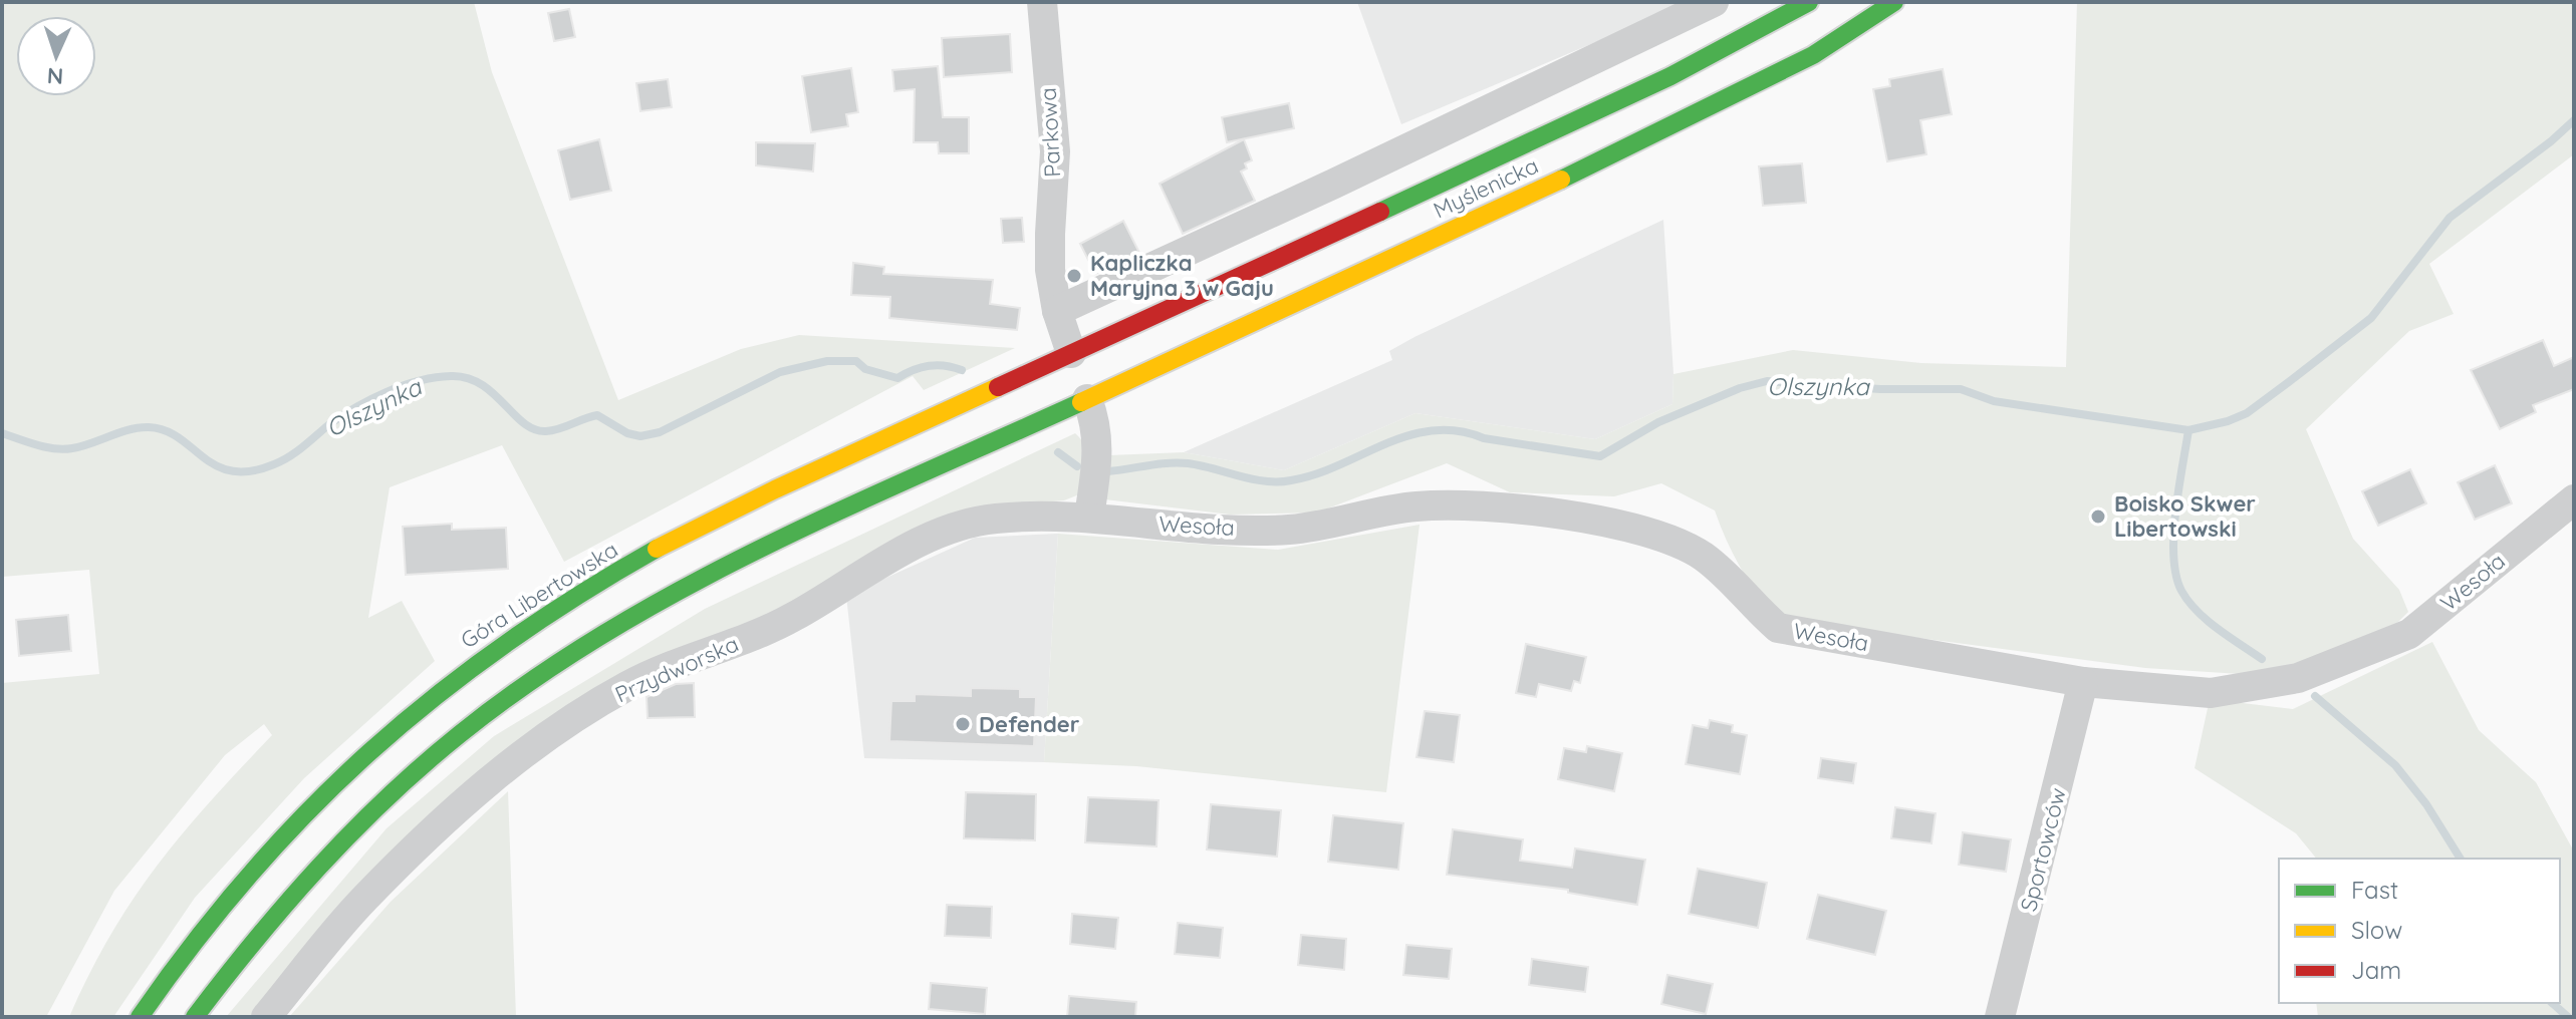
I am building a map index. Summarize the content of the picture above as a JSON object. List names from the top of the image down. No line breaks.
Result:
{"streets":{"highway":["Myślenicka","Góra Libertowska"],"street":["Parkowa","Wesoła","Przydworska","Sportowców"]},"crossings":[["Parkowa","Myślenicka"],["Parkowa","Góra Libertowska"],["Myślenicka","Góra Libertowska"],["Wesoła","Przydworska"],["Wesoła","Sportowców"]],"water":["Olszynka"],"places":["Kapliczka Maryjna 3 w Gaju","Boisko Skwer Libertowski","Defender"],"legend":["Fast","Slow","Jam"],"north":"bottom"}
